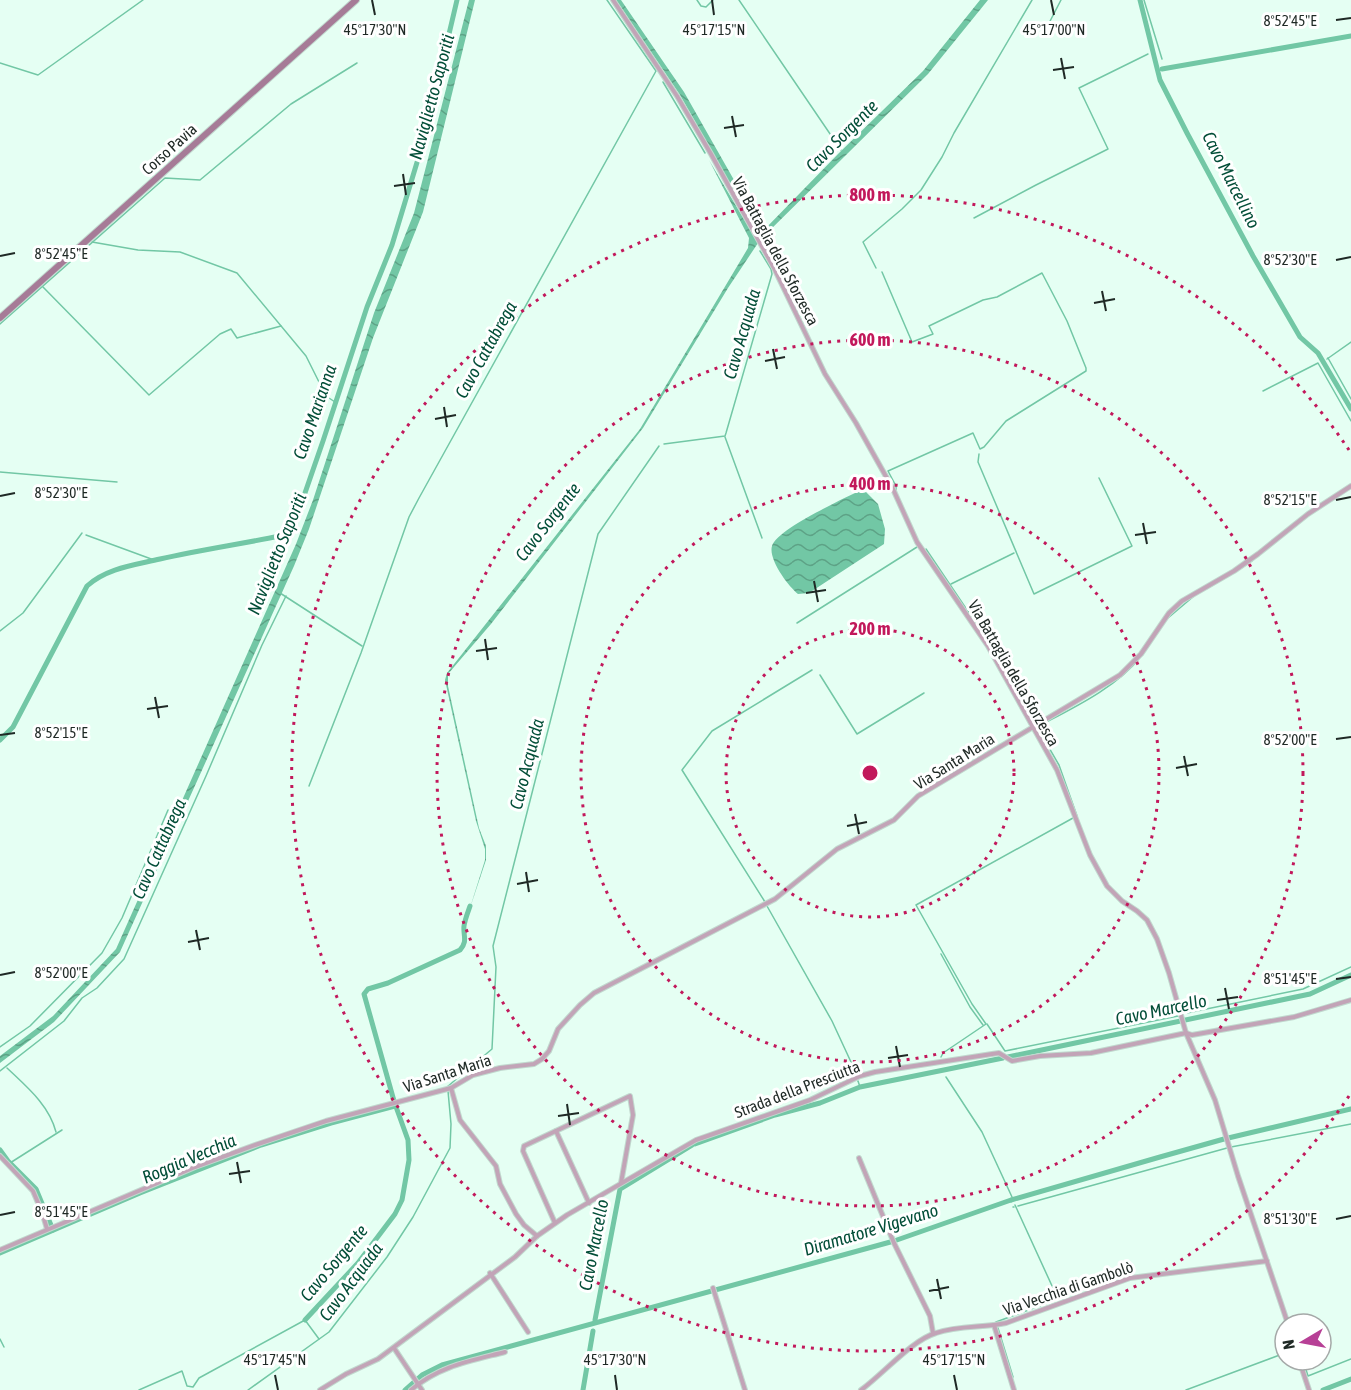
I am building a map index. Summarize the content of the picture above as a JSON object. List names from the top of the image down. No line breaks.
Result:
{"streets":{"main road":["Corso Pavia"],"street":["Via Battaglia della Sforzesca","Via Santa Maria","Strada della Presciutta","Via Vecchia di Gambolò"]},"crossings":[["Via Battaglia della Sforzesca","Via Santa Maria"],["Via Battaglia della Sforzesca","Strada della Presciutta"],["Via Battaglia della Sforzesca","Via Vecchia di Gambolò"]],"water":["Naviglietto Saporiti","Cavo Sorgente","Cavo Marcellino","Cavo Acquada","Cavo Cattabrega","Cavo Marianna","Cavo Marcello","Roggia Vecchia","Diramatore Vigevano"],"north":"left","coordinates":["8°52'45\"E","45°17'30\"N","45°17'15\"N","45°17'00\"N","8°52'30\"E","8°52'15\"E","8°52'00\"E","8°51'45\"E","8°51'30\"E","45°17'45\"N"],"rings":["800 m","600 m","400 m","200 m"]}
